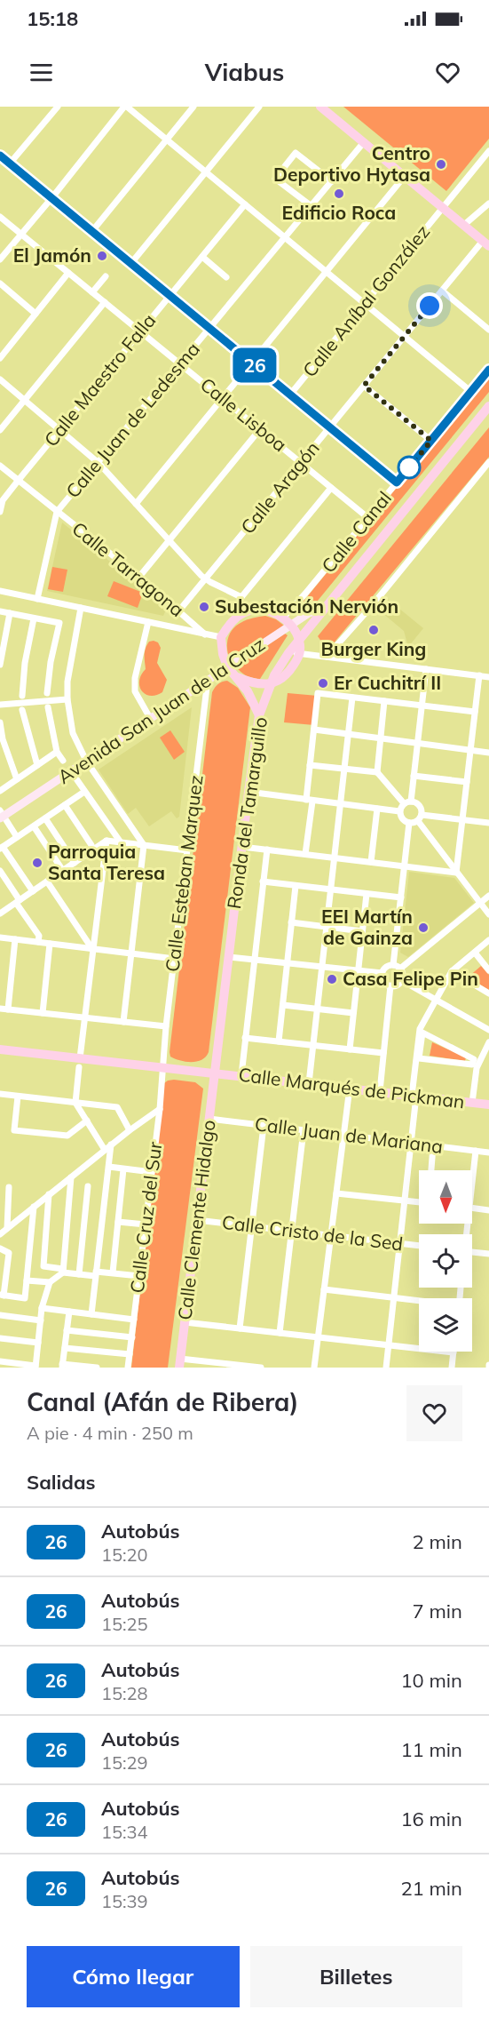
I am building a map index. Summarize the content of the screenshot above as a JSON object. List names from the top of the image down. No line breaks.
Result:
{"streets":{"main road":["Ronda del Tamarguillo","Calle Marqués de Pickman","Calle Clemente Hidalgo"],"street":["Calle Aníbal González","Calle Maestro Falla","Calle Lisboa","Calle Juan de Ledesma","Calle Aragón","Calle Canal","Calle Tarragona","Avenida San Juan de la Cruz","Calle Esteban Marquez","Calle Juan de Mariana","Calle Cruz del Sur","Calle Cristo de la Sed"]},"crossings":[["Calle Maestro Falla","Calle Lisboa"],["Calle Maestro Falla","Calle Tarragona"],["Calle Lisboa","Calle Juan de Ledesma"],["Calle Lisboa","Calle Aragón"],["Calle Lisboa","Calle Canal"],["Calle Juan de Ledesma","Calle Tarragona"],["Calle Aragón","Calle Tarragona"],["Avenida San Juan de la Cruz","Ronda del Tamarguillo"],["Avenida San Juan de la Cruz","Calle Esteban Marquez"],["Ronda del Tamarguillo","Calle Marqués de Pickman"],["Ronda del Tamarguillo","Calle Clemente Hidalgo"],["Calle Esteban Marquez","Calle Marqués de Pickman"],["Calle Esteban Marquez","Calle Cruz del Sur"],["Calle Marqués de Pickman","Calle Cruz del Sur"],["Calle Marqués de Pickman","Calle Clemente Hidalgo"],["Calle Juan de Mariana","Calle Clemente Hidalgo"],["Calle Clemente Hidalgo","Calle Cristo de la Sed"]],"places":["Centro Deportivo Hytasa","Edificio Roca","El Jamón","Subestación Nervión","Burger King","Er Cuchitrí II","Parroquia Santa Teresa","EEI Martín de Gainza","Casa Felipe Pin"],"lines":["bus line 26"],"north":"bottom","page":{"status":"15:18","header":"Viabus","on_map":"26","heading":[["Canal (Afán de Ribera)","A pie · 4 min · 250 m"],"Salidas"],"list":[{"mark":"26","name":"Autobús","note":"15:20","value":"2 min"},{"mark":"26","name":"Autobús","note":"15:25","value":"7 min"},{"mark":"26","name":"Autobús","note":"15:28","value":"10 min"},{"mark":"26","name":"Autobús","note":"15:29","value":"11 min"},{"mark":"26","name":"Autobús","note":"15:34","value":"16 min"},{"mark":"26","name":"Autobús","note":"15:39","value":"21 min"}],"buttons":["Cómo llegar","Billetes"]}}
